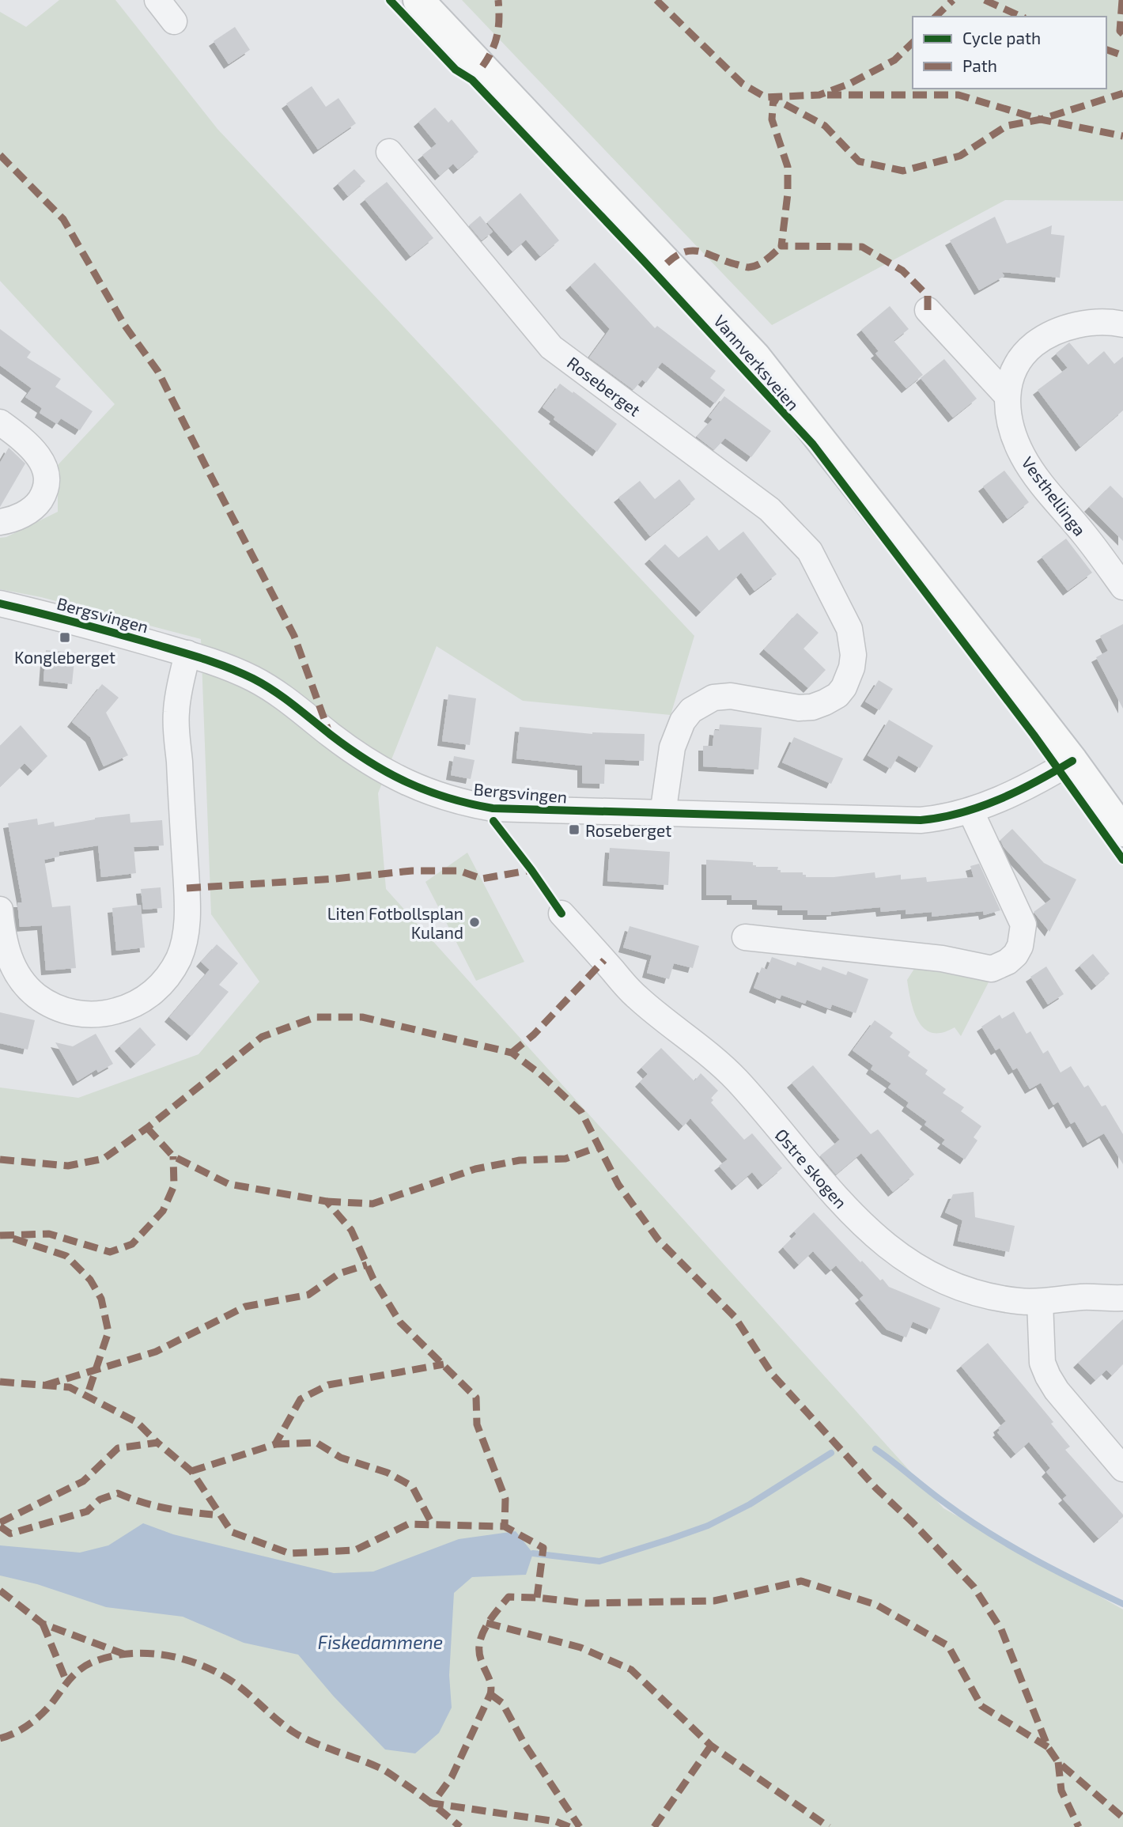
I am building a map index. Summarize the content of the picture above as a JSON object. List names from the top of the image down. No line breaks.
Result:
{"streets":{"main road":["Vannverksveien"],"street":["Roseberget","Vesthellinga","Bergsvingen","Østre skogen"]},"crossings":[["Vannverksveien","Bergsvingen"],["Roseberget","Bergsvingen"]],"water":["Fiskedammene"],"places":{"transit":["Kongleberget","Roseberget"],"other":["Liten Fotbollsplan Kuland"]},"legend":["Cycle path","Path"]}
